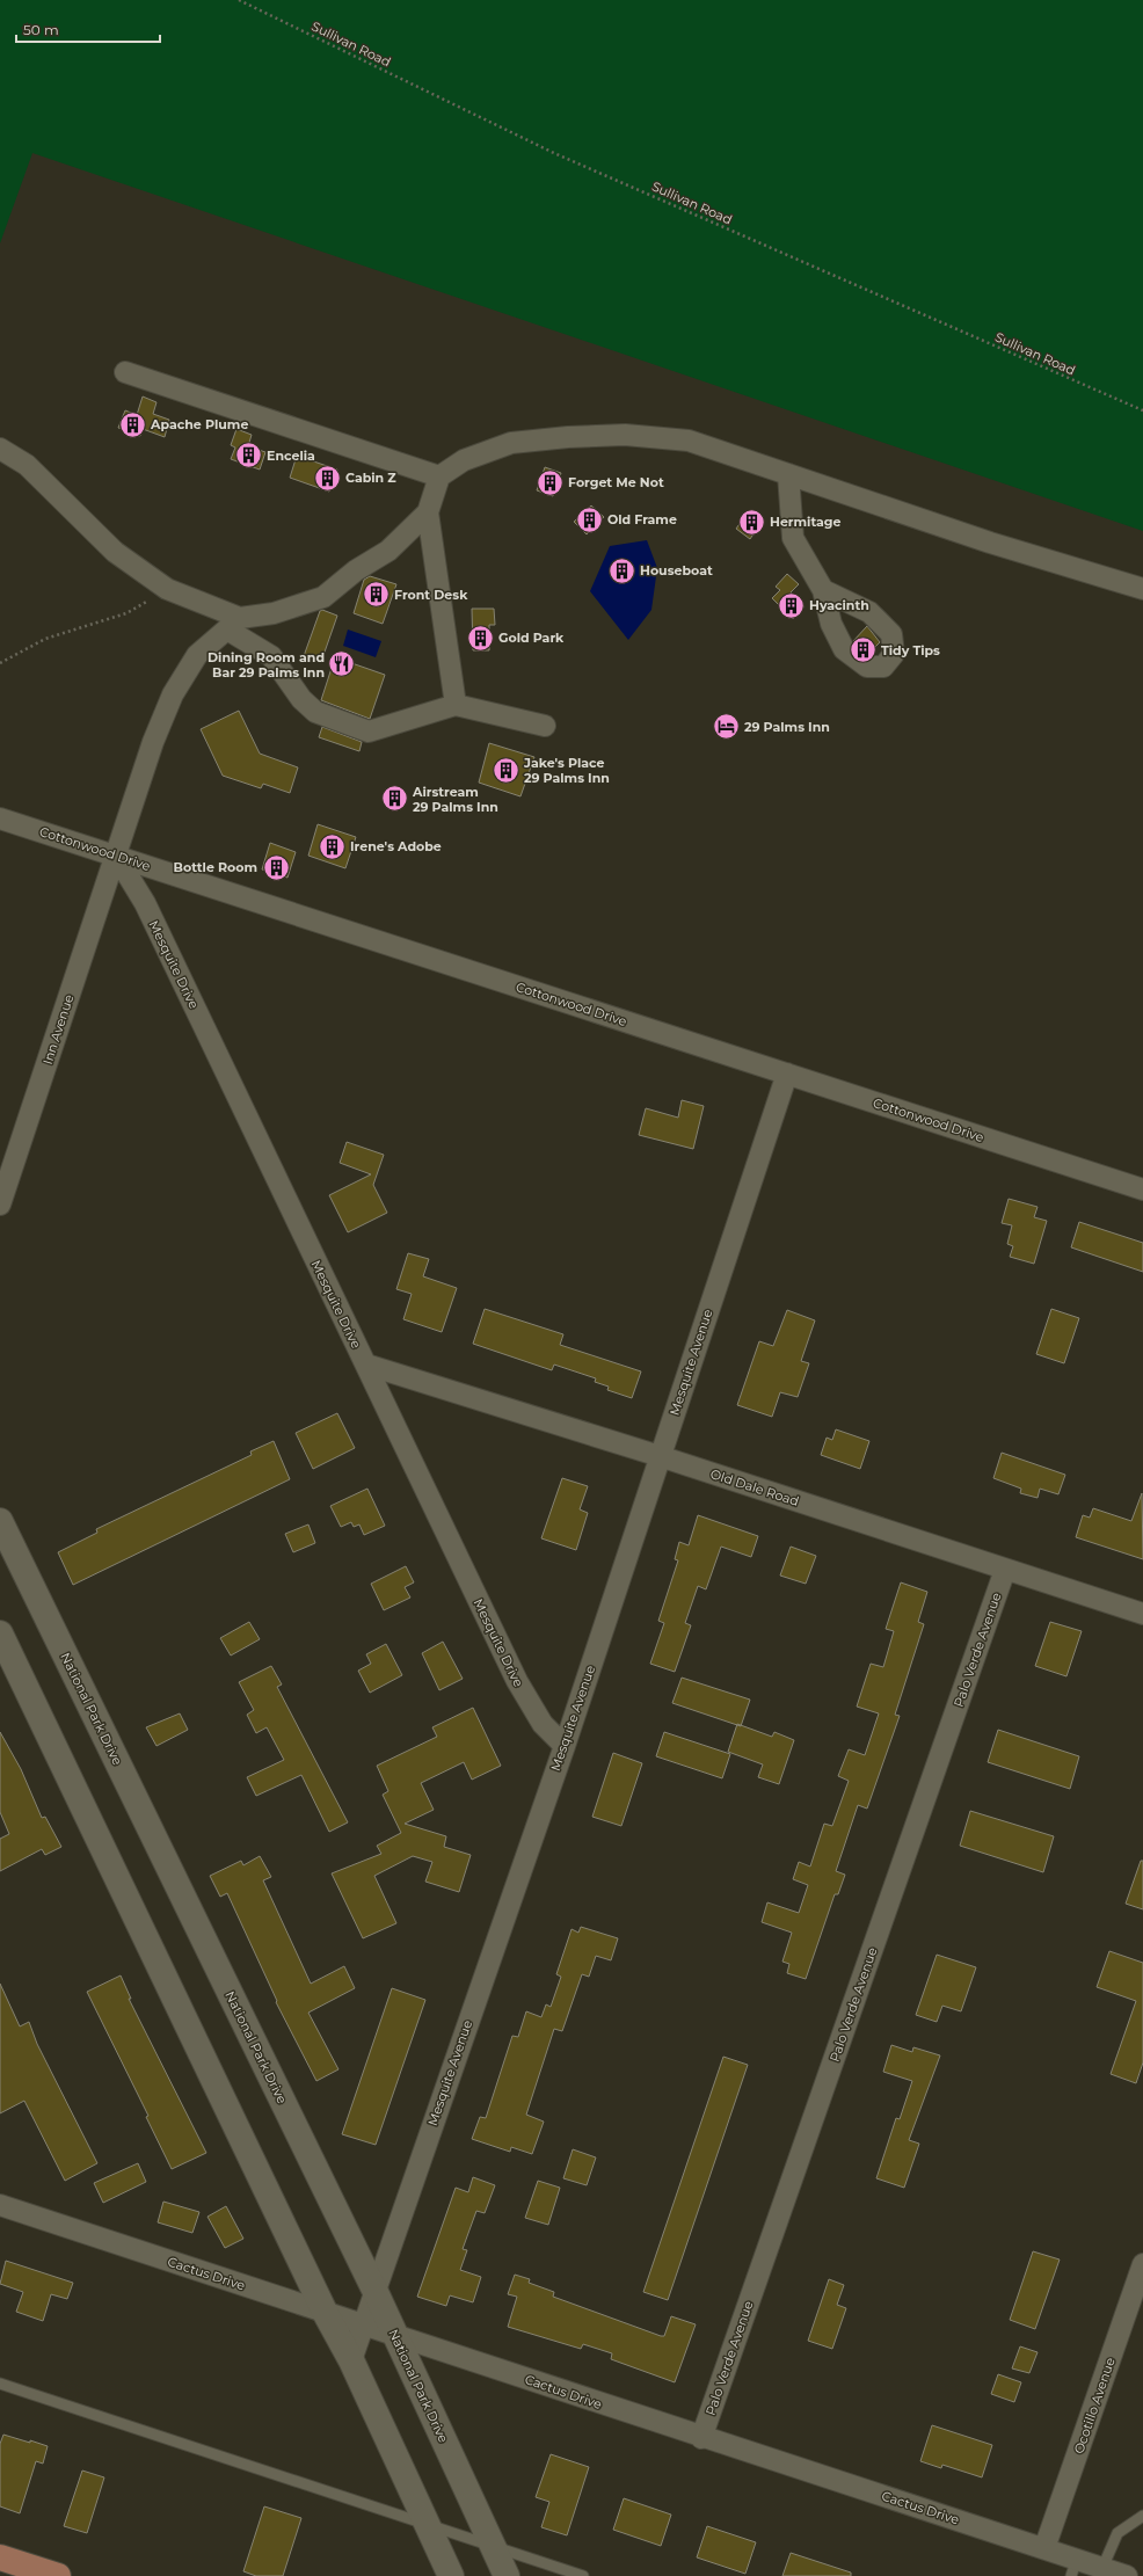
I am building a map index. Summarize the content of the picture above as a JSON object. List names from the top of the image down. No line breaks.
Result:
{"streets":{"street":["Cottonwood Drive","Mesquite Drive","Inn Avenue","Mesquite Avenue","Old Dale Road","Palo Verde Avenue","National Park Drive","Cactus Drive","Ocotillo Avenue"],"path":["Sullivan Road"]},"crossings":[["Cottonwood Drive","Mesquite Drive"],["Cottonwood Drive","Inn Avenue"],["Cottonwood Drive","Mesquite Avenue"],["Mesquite Drive","Inn Avenue"],["Mesquite Drive","Mesquite Avenue"],["Mesquite Drive","Old Dale Road"],["Mesquite Avenue","Old Dale Road"],["Mesquite Avenue","National Park Drive"],["Mesquite Avenue","Cactus Drive"],["Old Dale Road","Palo Verde Avenue"],["Palo Verde Avenue","Cactus Drive"],["National Park Drive","Cactus Drive"],["Cactus Drive","Ocotillo Avenue"]],"places":{"building":["Apache Plume","Encelia","Cabin Z","Forget Me Not","Old Frame","Hermitage","Houseboat","Front Desk","Hyacinth","Gold Park","Tidy Tips","Jake's Place 29 Palms Inn","Airstream 29 Palms Inn","Irene's Adobe","Bottle Room"],"restaurant":["Dining Room and Bar 29 Palms Inn"],"hotel":["29 Palms Inn"]},"scale_bar":"50 m"}
